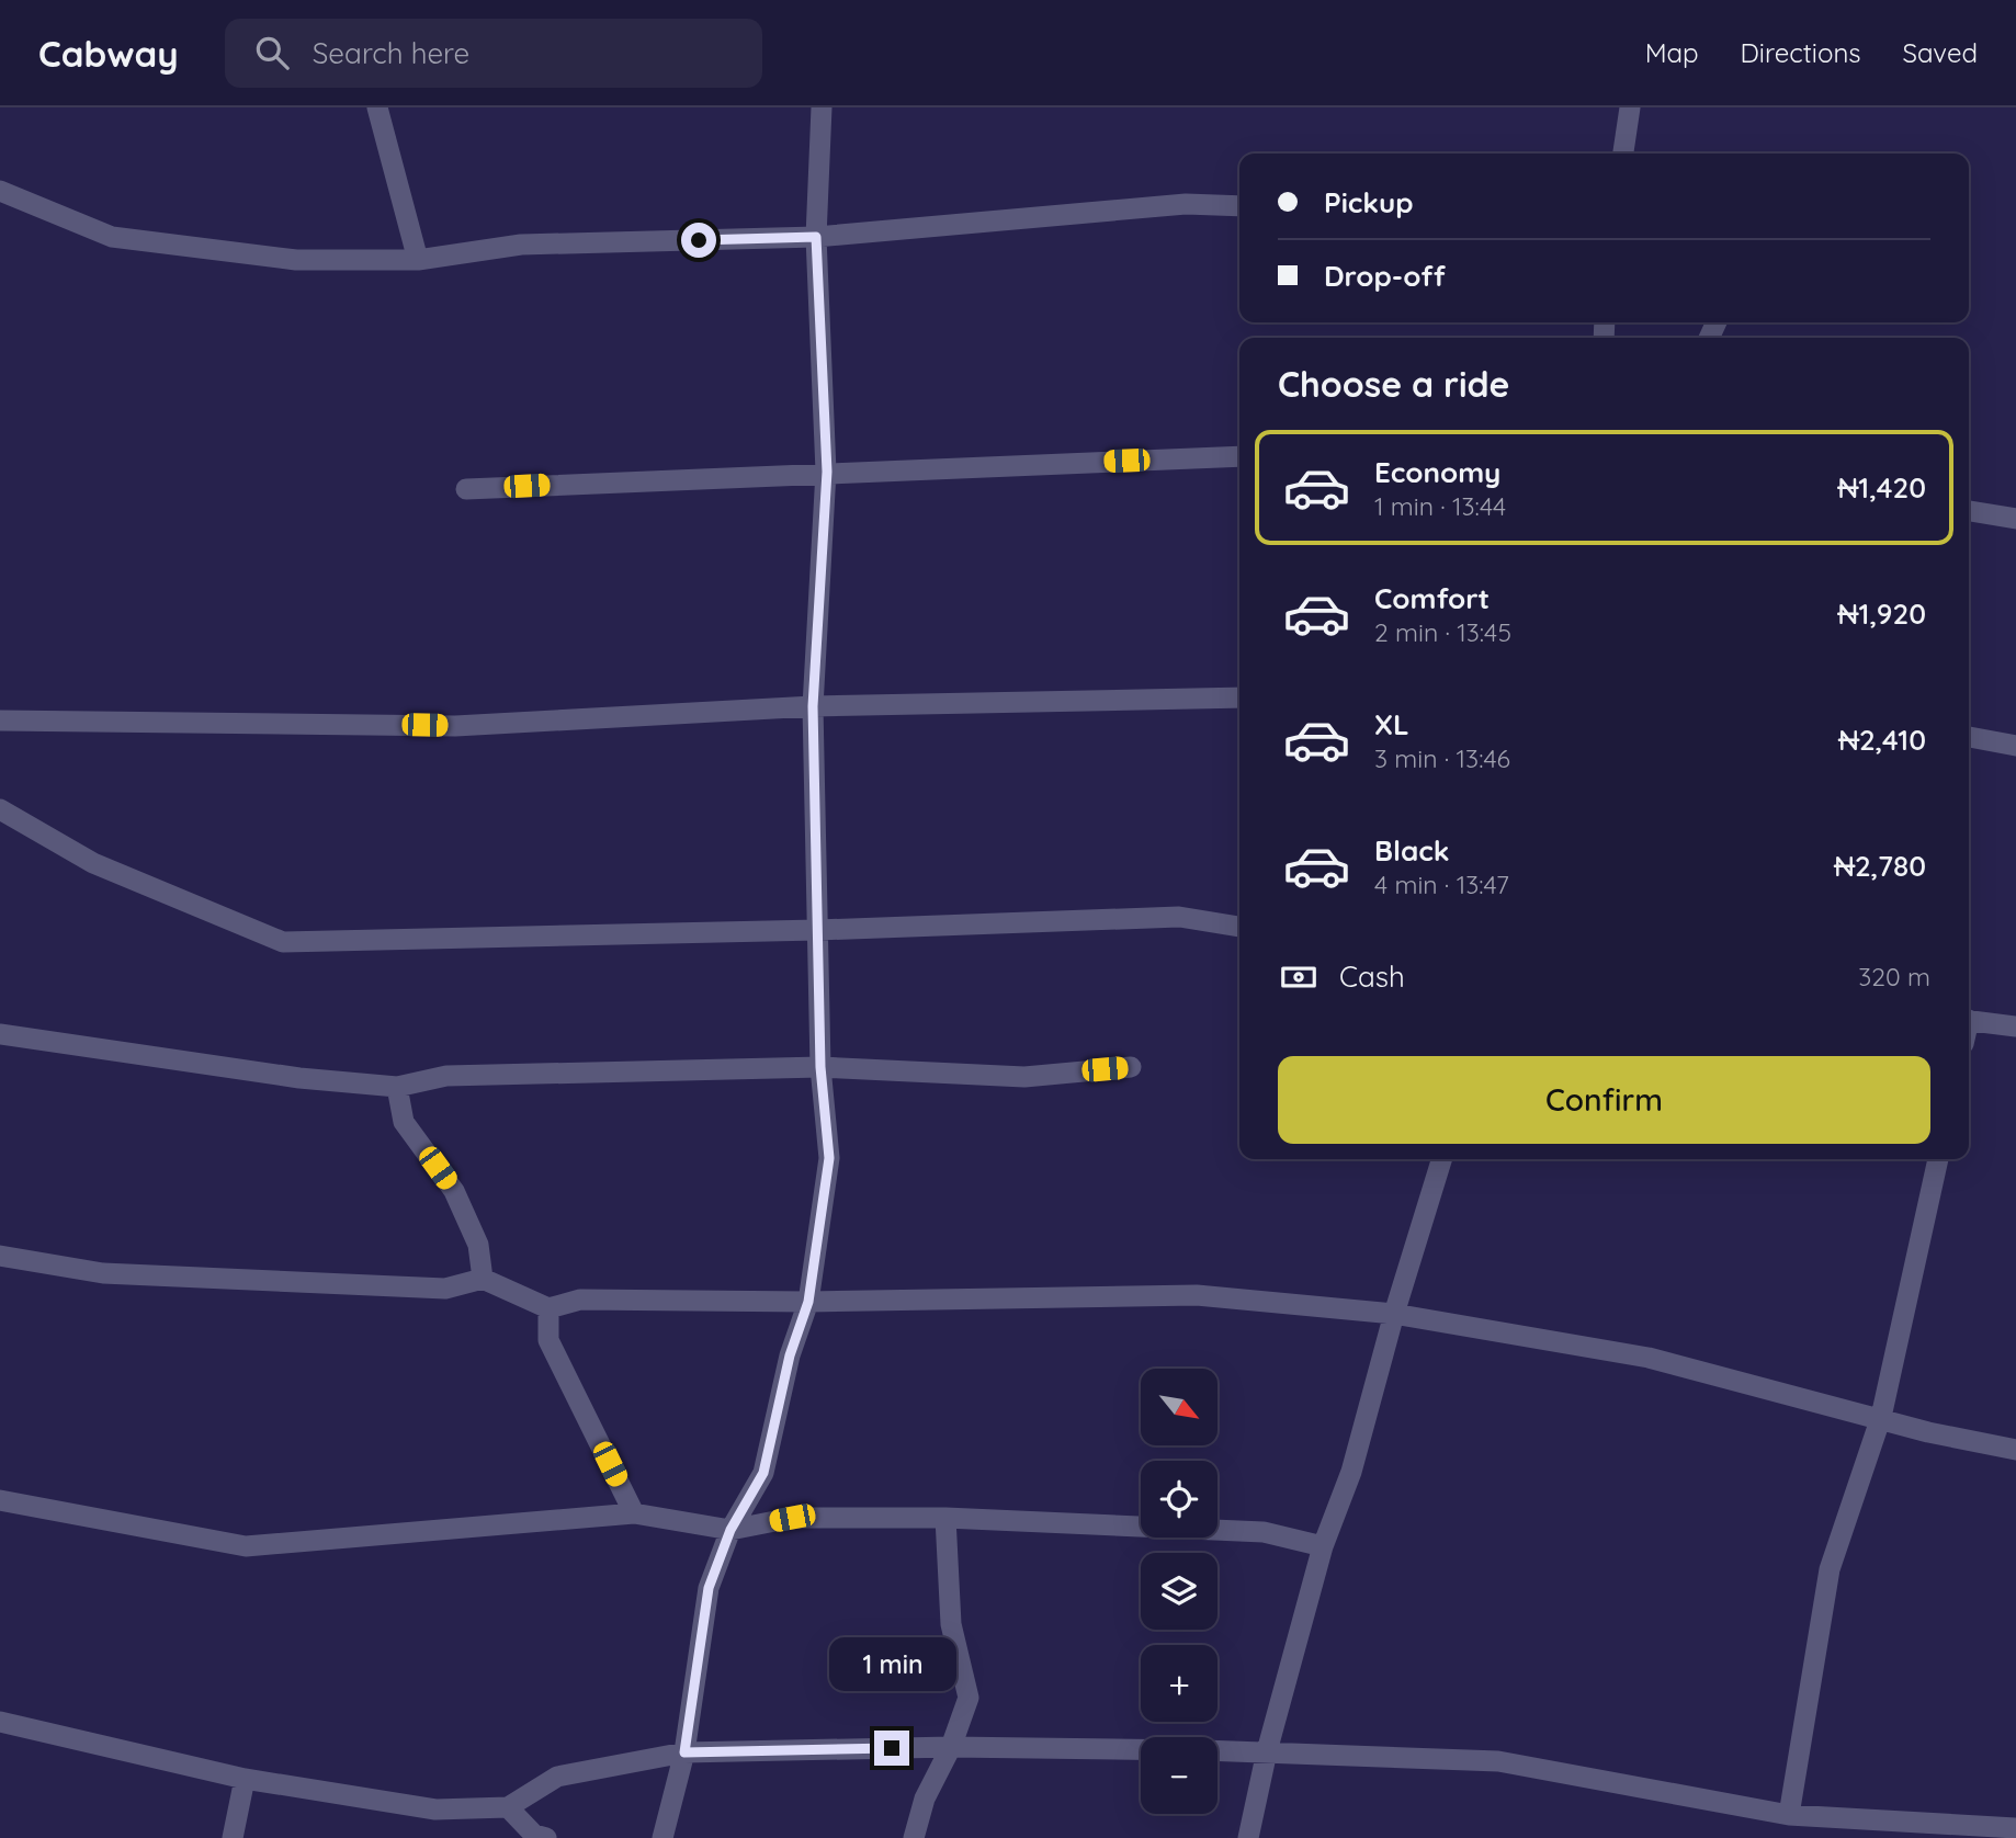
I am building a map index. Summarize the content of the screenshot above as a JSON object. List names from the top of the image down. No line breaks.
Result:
{"north":"bottom right","page":{"header":"Cabway","search":"Search here","nav":["Map","Directions","Saved"],"banner":["Pickup","Drop-off"],"heading":"Choose a ride","list":[{"name":"Economy","note":"1 min · 13:44","value":"₦1,420"},{"name":"Comfort","note":"2 min · 13:45","value":"₦1,920"},{"name":"XL","note":"3 min · 13:46","value":"₦2,410"},{"name":"Black","note":"4 min · 13:47","value":"₦2,780"}],"pay":["Cash","320 m"],"buttons":"Confirm","map_buttons":["+","−"],"bubble":"1 min"}}
